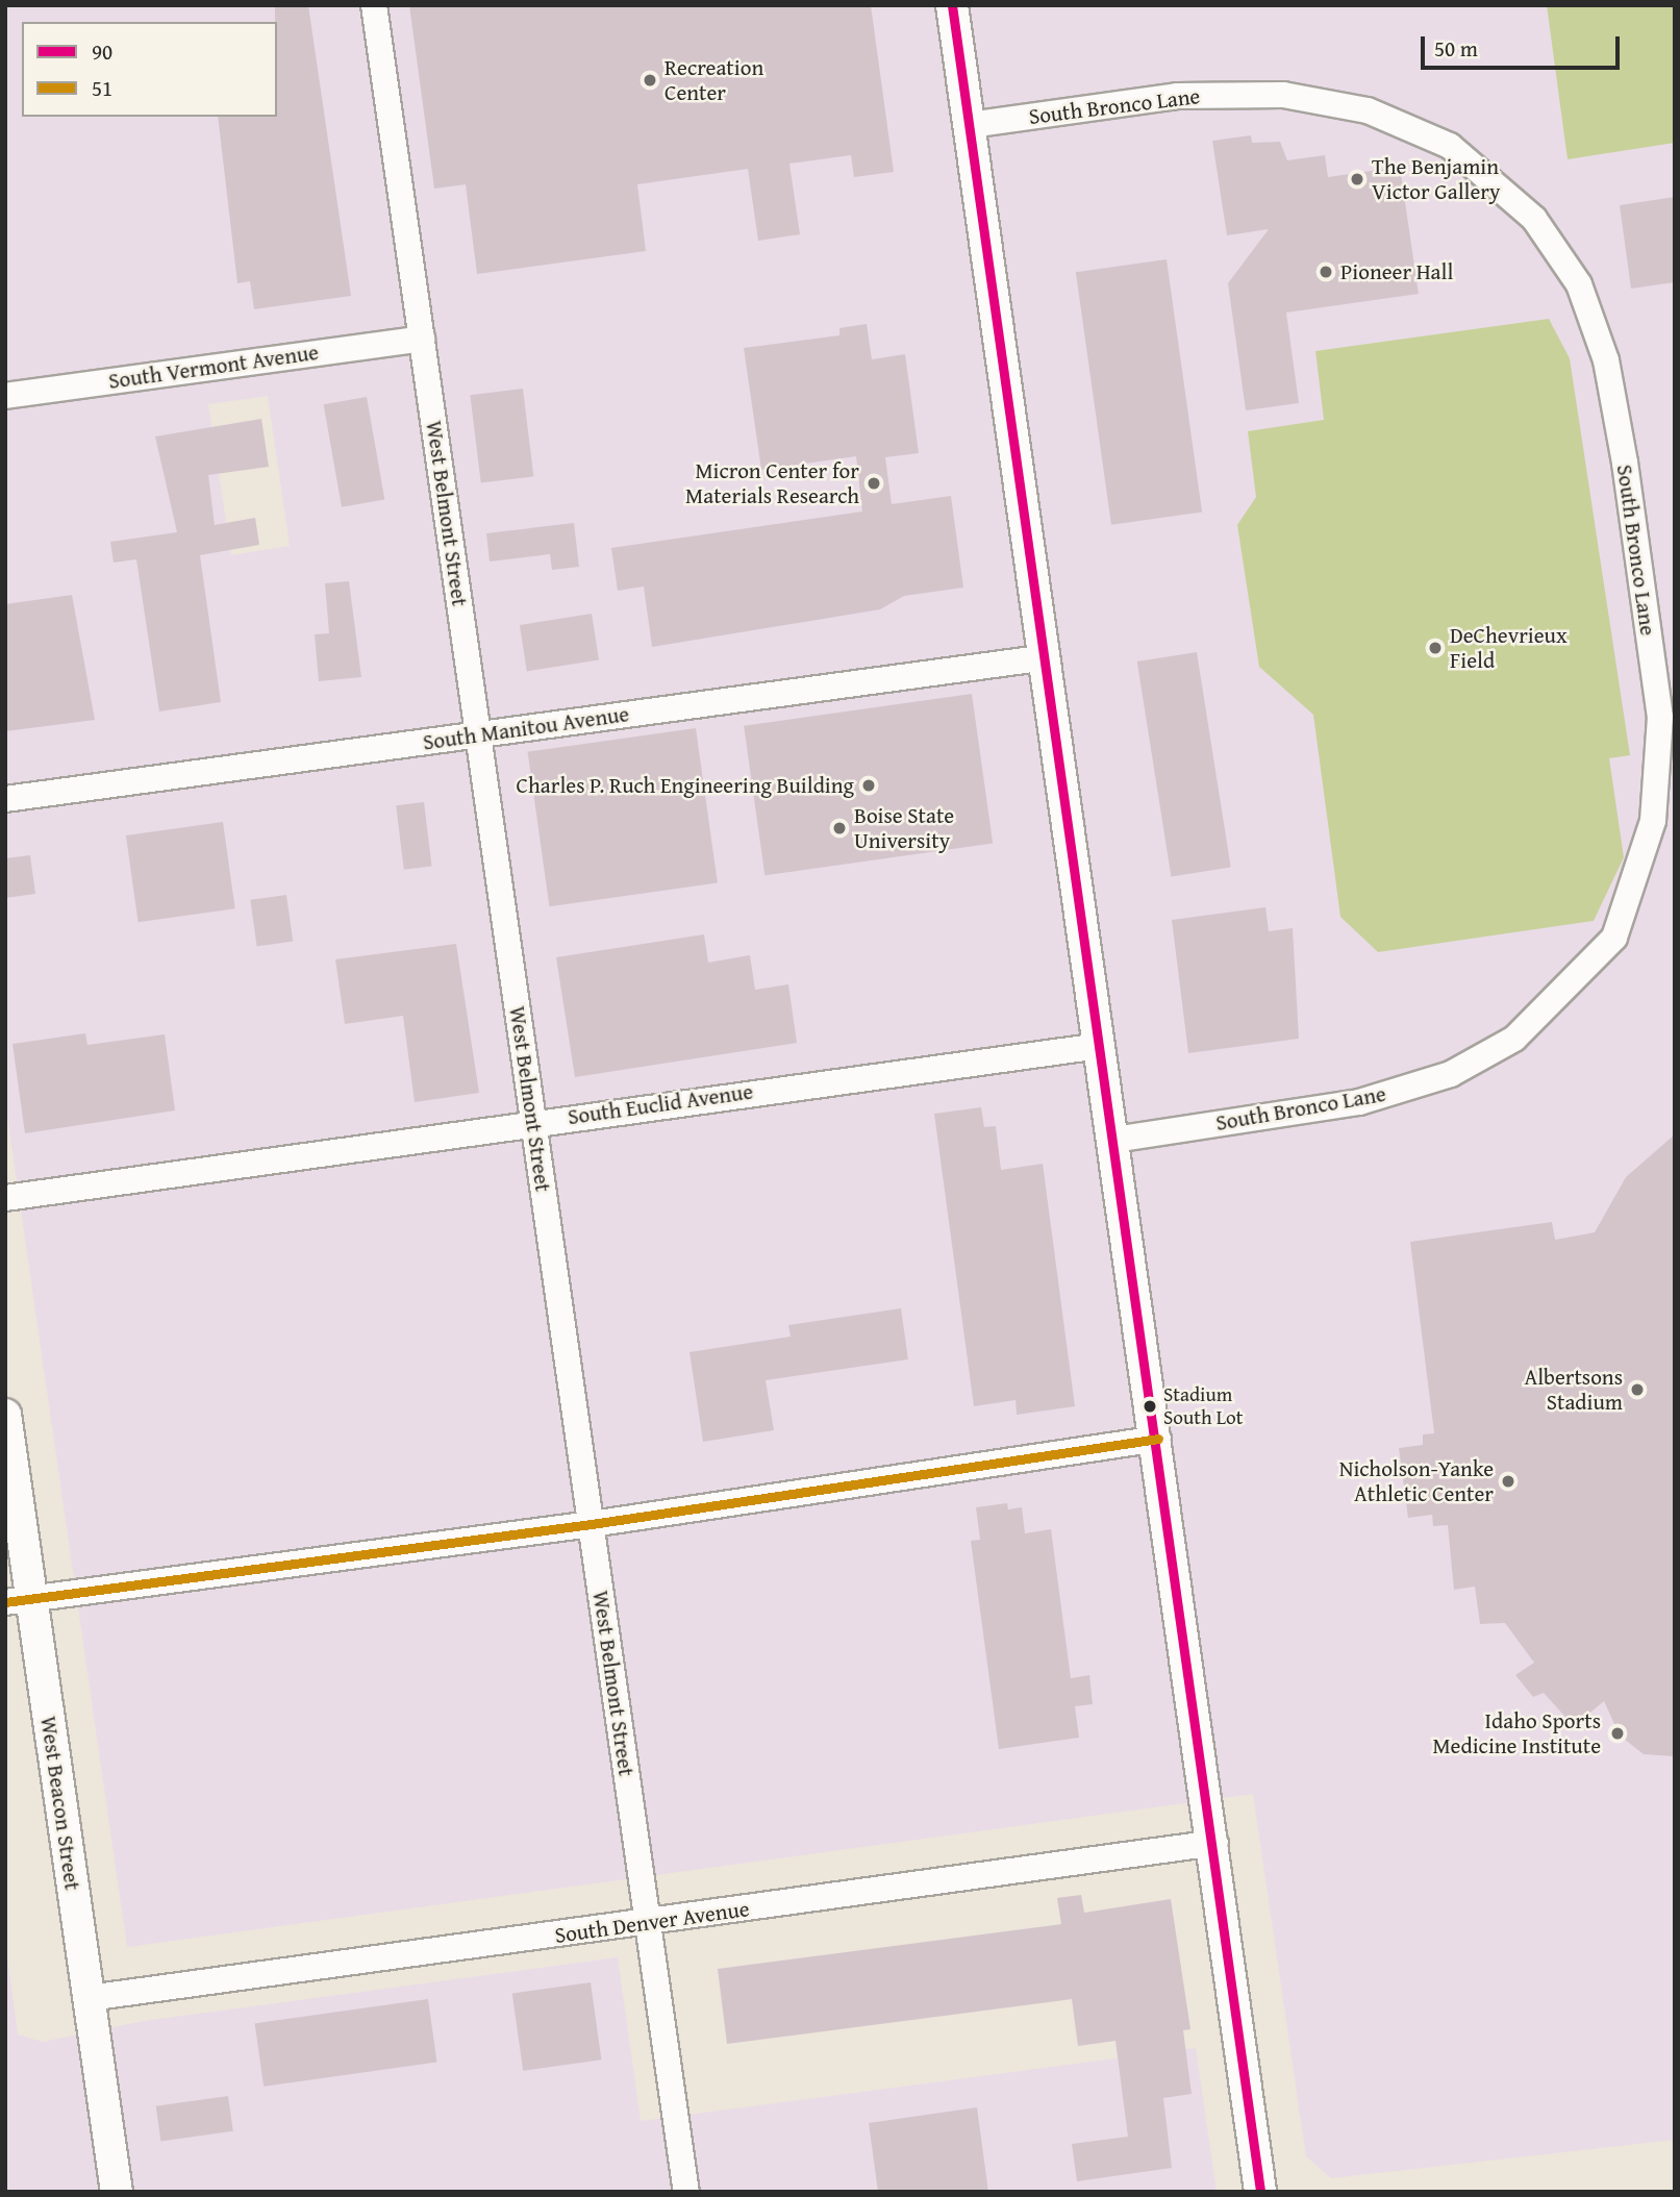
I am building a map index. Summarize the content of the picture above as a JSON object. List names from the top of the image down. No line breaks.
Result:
{"streets":{"street":["South Bronco Lane","South Vermont Avenue","West Belmont Street","South Manitou Avenue","South Euclid Avenue","West Beacon Street","South Denver Avenue"]},"crossings":[["South Vermont Avenue","West Belmont Street"],["West Belmont Street","South Manitou Avenue"],["West Belmont Street","South Euclid Avenue"],["West Belmont Street","South Denver Avenue"],["West Beacon Street","South Denver Avenue"]],"places":["Recreation Center","The Benjamin Victor Gallery","Pioneer Hall","Micron Center for Materials Research","DeChevrieux Field","Charles P. Ruch Engineering Building","Boise State University","Albertsons Stadium","Stadium South Lot","Nicholson-Yanke Athletic Center","Idaho Sports Medicine Institute"],"lines":["transit line 90","transit line 51"],"legend":["90","51"],"scale_bar":"50 m"}
